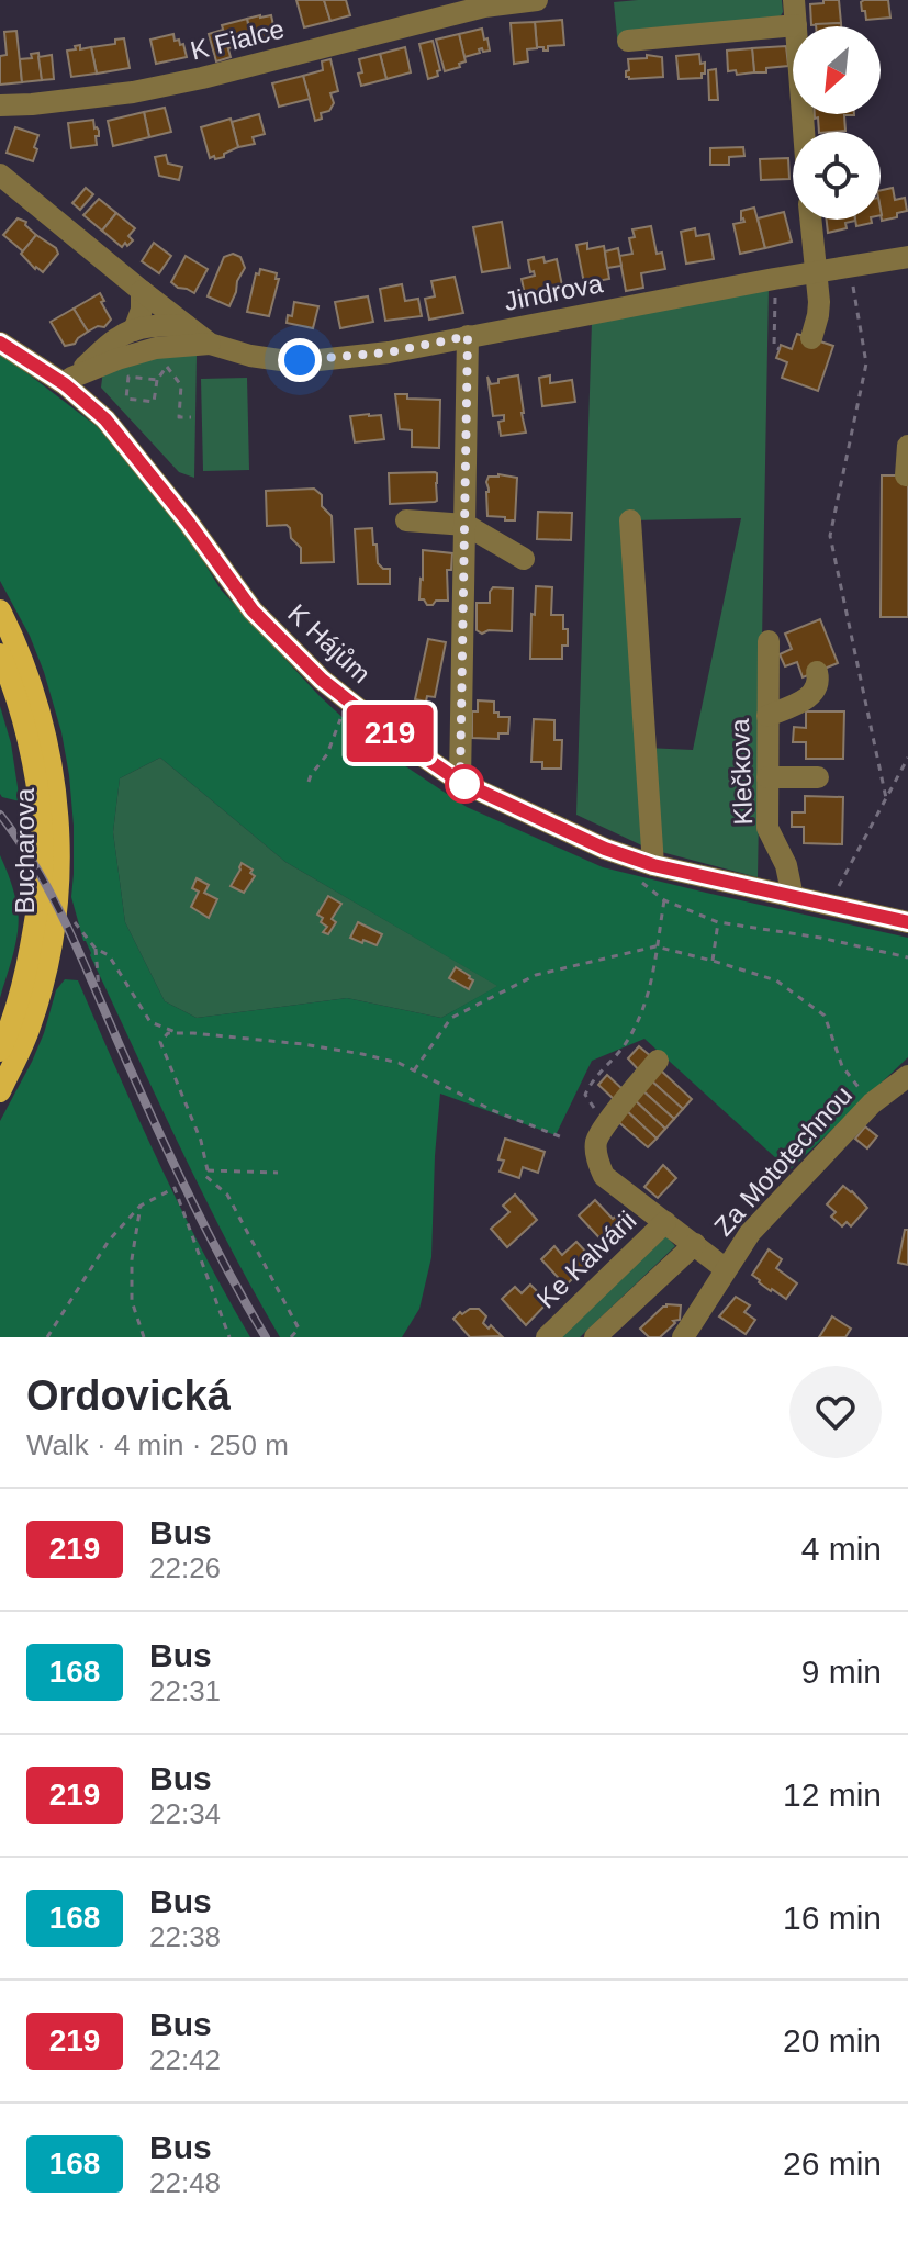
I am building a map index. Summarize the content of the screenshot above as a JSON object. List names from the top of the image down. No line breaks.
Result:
{"streets":{"main road":["Bucharova"],"street":["K Fialce","Jindrova","K Hájům","Klečkova","Za Mototechnou","Ke Kalvárii"]},"crossings":[["Jindrova","K Hájům"],["K Hájům","Klečkova"]],"lines":["bus line 219"],"north":"bottom left","page":{"on_map":"219","heading":["Ordovická","Walk · 4 min · 250 m"],"list":[{"mark":"219","name":"Bus","note":"22:26","value":"4 min"},{"mark":"168","name":"Bus","note":"22:31","value":"9 min"},{"mark":"219","name":"Bus","note":"22:34","value":"12 min"},{"mark":"168","name":"Bus","note":"22:38","value":"16 min"},{"mark":"219","name":"Bus","note":"22:42","value":"20 min"},{"mark":"168","name":"Bus","note":"22:48","value":"26 min"}]}}
